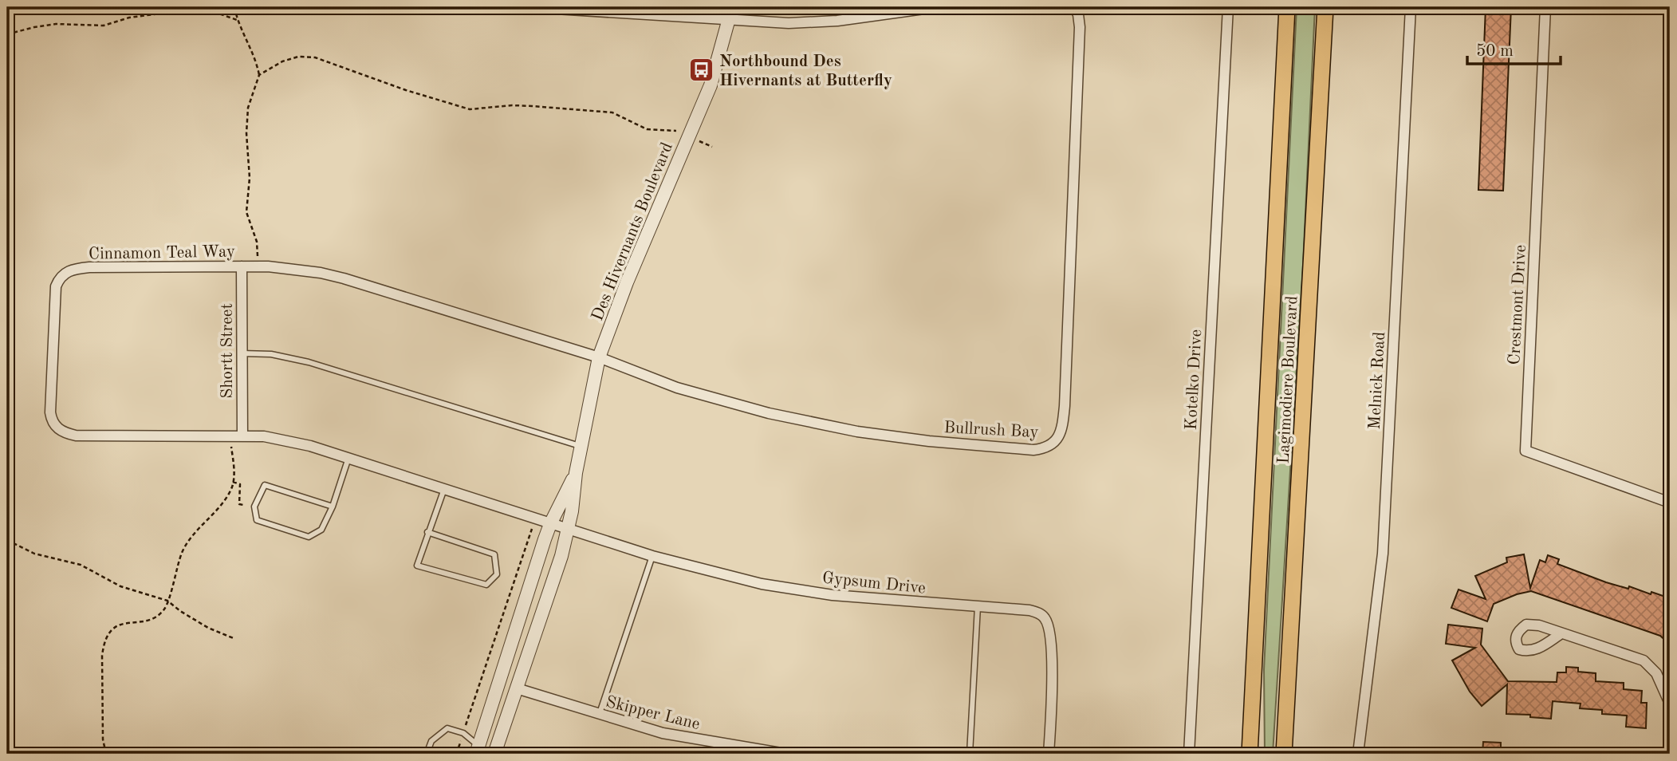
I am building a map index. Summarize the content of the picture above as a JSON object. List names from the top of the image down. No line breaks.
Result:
{"streets":{"main road":["Lagimodiere Boulevard"],"street":["Des Hivernants Boulevard","Cinnamon Teal Way","Crestmont Drive","Shortt Street","Kotelko Drive","Melnick Road","Bullrush Bay","Gypsum Drive","Skipper Lane"]},"crossings":[["Des Hivernants Boulevard","Cinnamon Teal Way"],["Des Hivernants Boulevard","Bullrush Bay"],["Des Hivernants Boulevard","Gypsum Drive"],["Des Hivernants Boulevard","Skipper Lane"],["Cinnamon Teal Way","Shortt Street"],["Cinnamon Teal Way","Bullrush Bay"],["Cinnamon Teal Way","Gypsum Drive"]],"places":{"bus stop":["Northbound Des Hivernants at Butterfly"]},"scale_bar":"50 m"}
